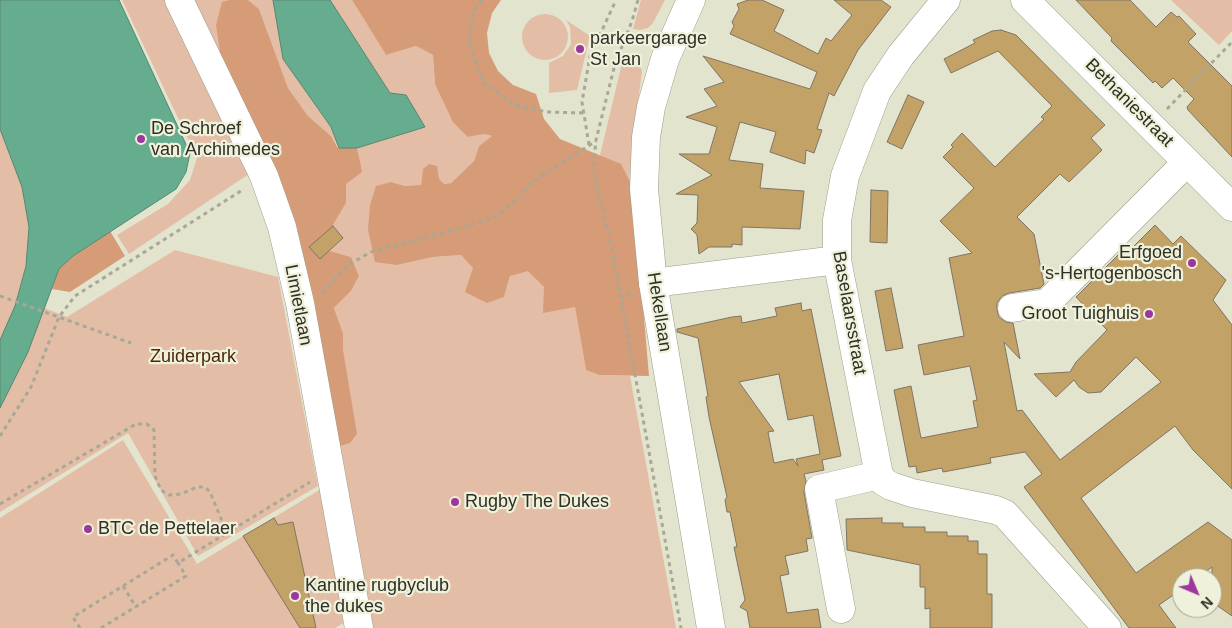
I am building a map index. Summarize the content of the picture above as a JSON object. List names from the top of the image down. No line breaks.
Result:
{"streets":{"street":["Bethaniestraat","Limietlaan","Hekellaan","Baselaarsstraat"]},"parks":["Zuiderpark"],"places":["parkeergarage St Jan","De Schroef van Archimedes","Erfgoed 's-Hertogenbosch","Groot Tuighuis","Rugby The Dukes","BTC de Pettelaer","Kantine rugbyclub the dukes"],"north":"bottom right"}
